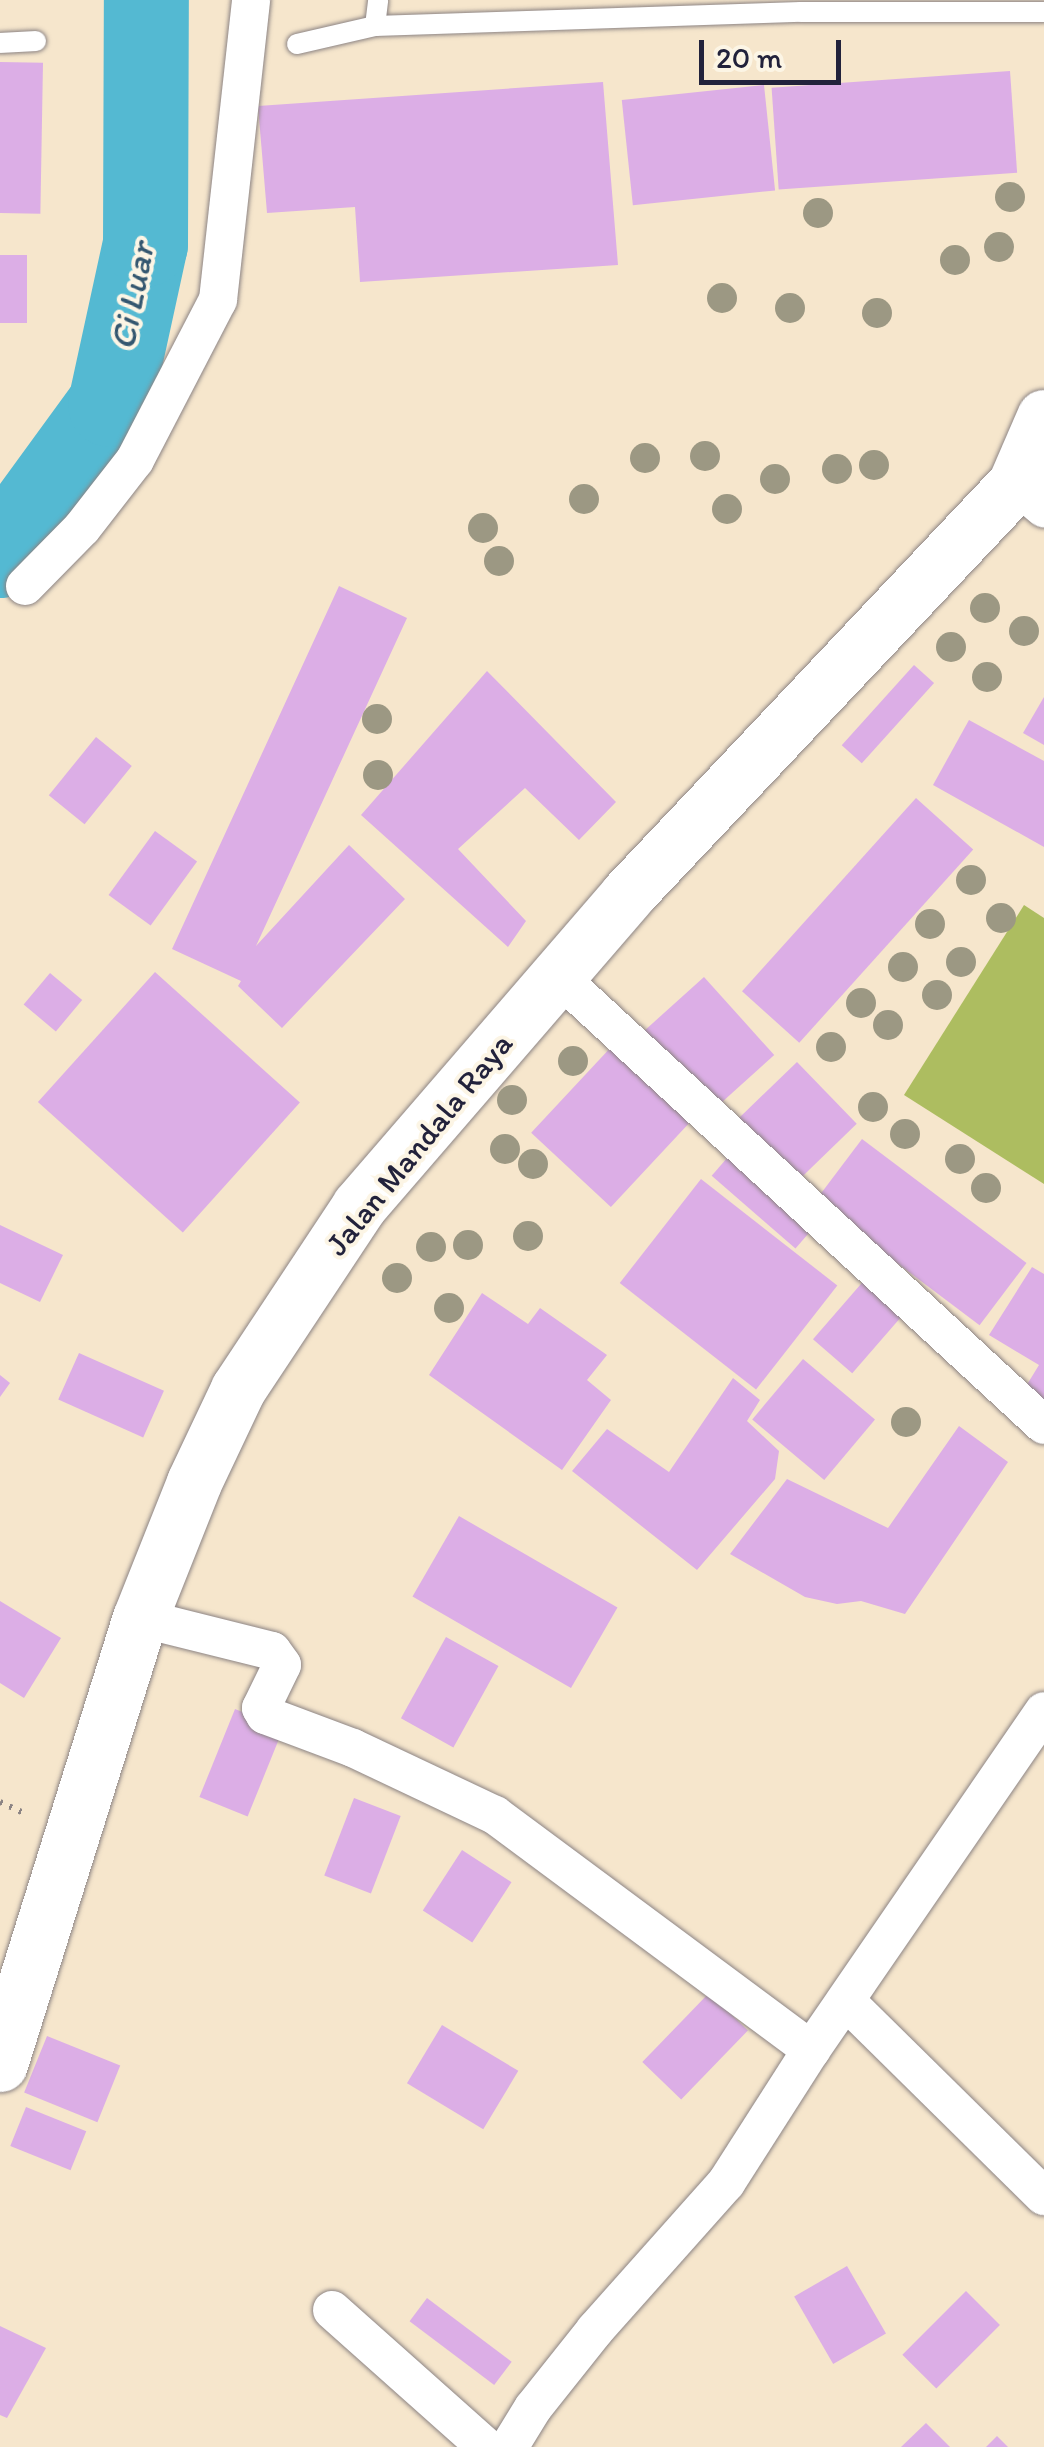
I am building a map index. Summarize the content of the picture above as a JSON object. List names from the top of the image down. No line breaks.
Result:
{"streets":{"street":["Jalan Mandala Raya"]},"water":["Ci Luar"],"scale_bar":"20 m"}
